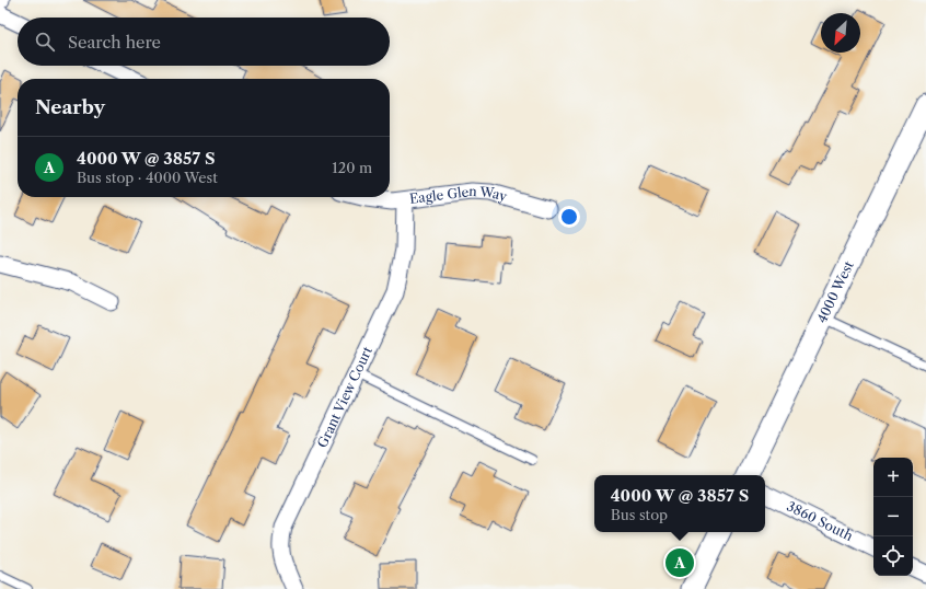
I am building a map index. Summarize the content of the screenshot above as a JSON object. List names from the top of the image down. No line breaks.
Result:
{"streets":{"street":["Eagle Glen Way","4000 West","Grant View Court","3860 South"]},"crossings":[["Eagle Glen Way","Grant View Court"]],"north":"bottom left","page":{"search":"Search here","heading":"Nearby","list":[{"mark":"A","name":"4000 W @ 3857 S","note":"Bus stop · 4000 West","value":"120 m"}],"map_buttons":["+","−"],"popup":["4000 W @ 3857 S","Bus stop"],"pins":"A"}}
